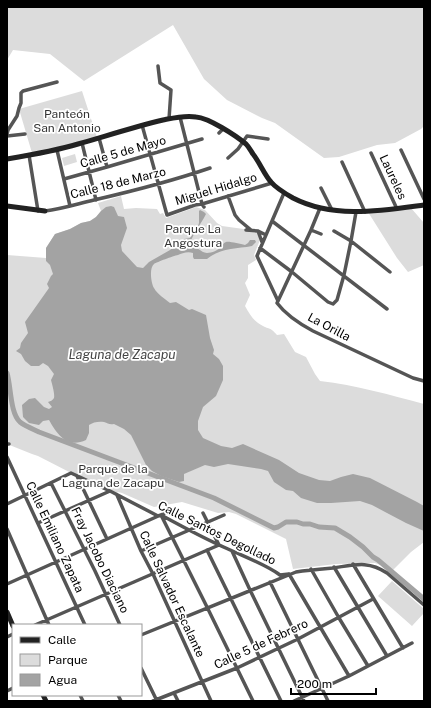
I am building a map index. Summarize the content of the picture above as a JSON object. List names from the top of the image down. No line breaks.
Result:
{"streets":{"main road":["Calle 18 de Marzo"],"street":["Calle 5 de Mayo","Laureles","Miguel Hidalgo","La Orilla","Calle Santos Degollado","Calle Emiliano Zapata","Fray Jacobo Diaciano","Calle Salvador Escalante","Calle 5 de Febrero"]},"crossings":[["Calle 18 de Marzo","Miguel Hidalgo"],["Calle Santos Degollado","Fray Jacobo Diaciano"],["Calle Santos Degollado","Calle Salvador Escalante"],["Calle Salvador Escalante","Calle 5 de Febrero"]],"water":["Laguna de Zacapu"],"parks":["Panteón San Antonio","Parque La Angostura","Parque de la Laguna de Zacapu"],"legend":["Calle","Parque","Agua"],"scale_bar":"200 m"}
